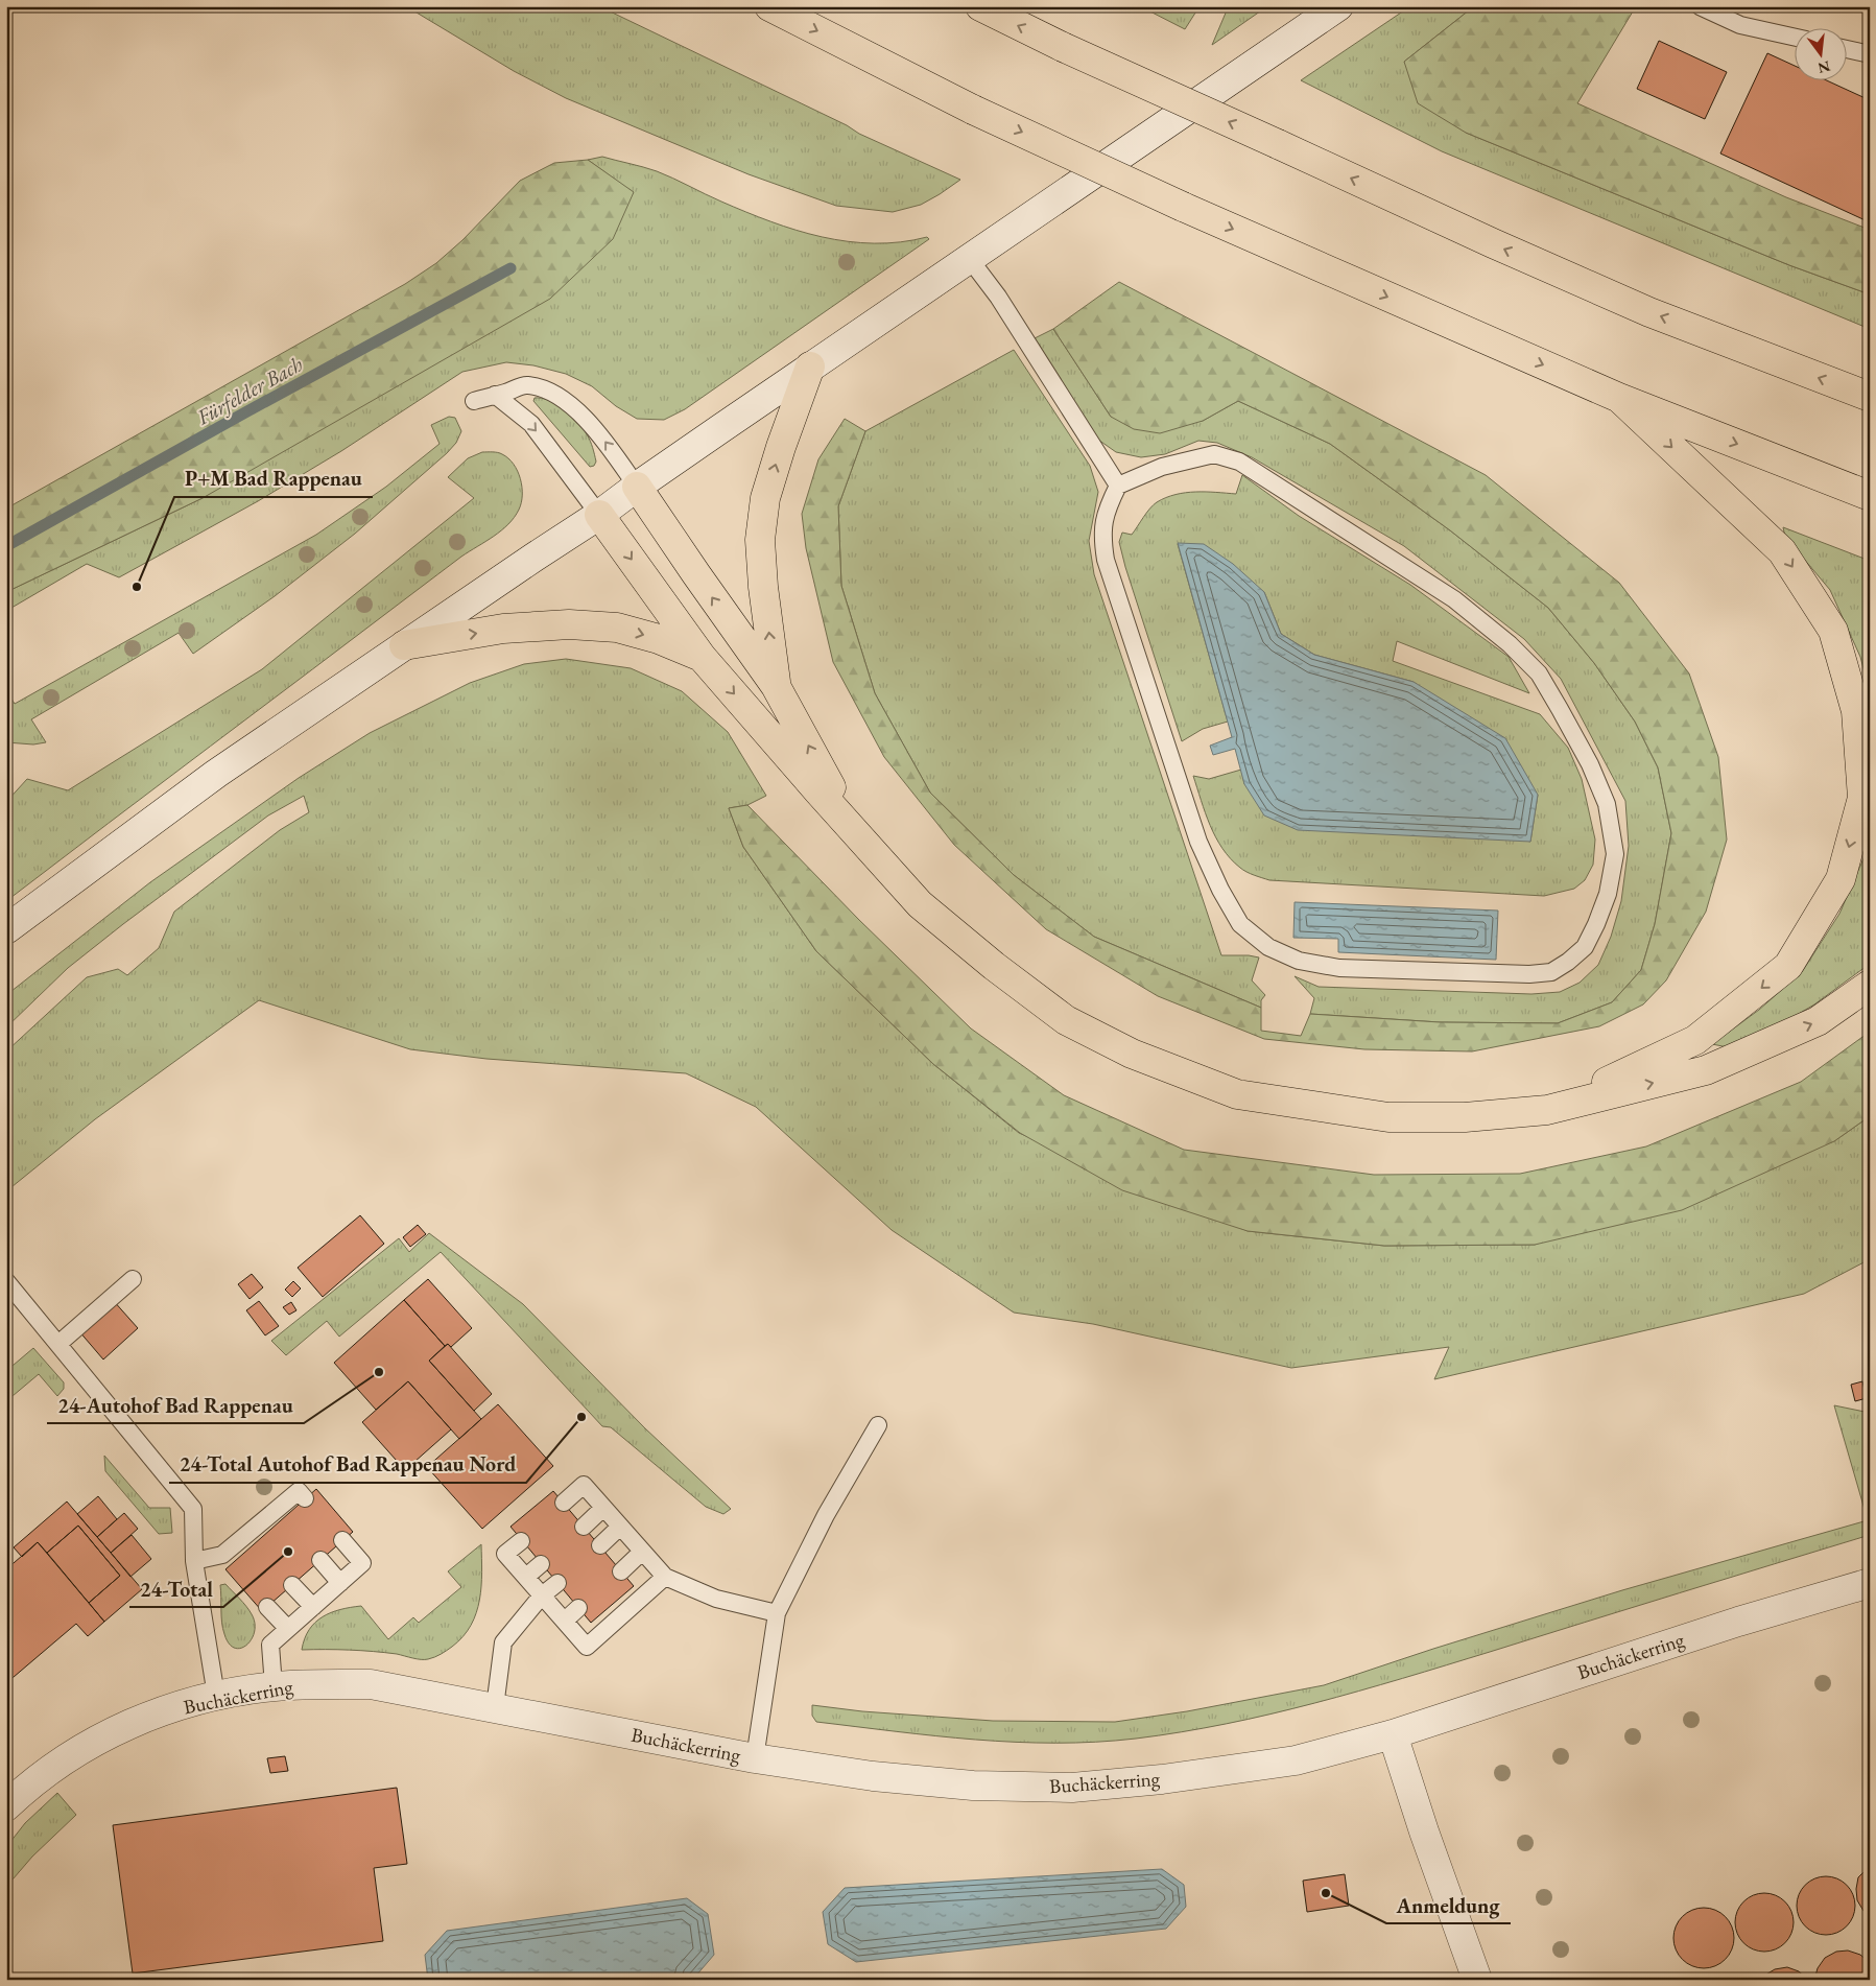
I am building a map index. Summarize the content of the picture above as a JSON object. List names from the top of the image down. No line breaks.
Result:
{"streets":{"street":["Buchäckerring"]},"water":["Fürfelder Bach"],"places":["P+M Bad Rappenau","24-Autohof Bad Rappenau","24-Total Autohof Bad Rappenau Nord","24-Total","Anmeldung"],"north":"bottom"}
